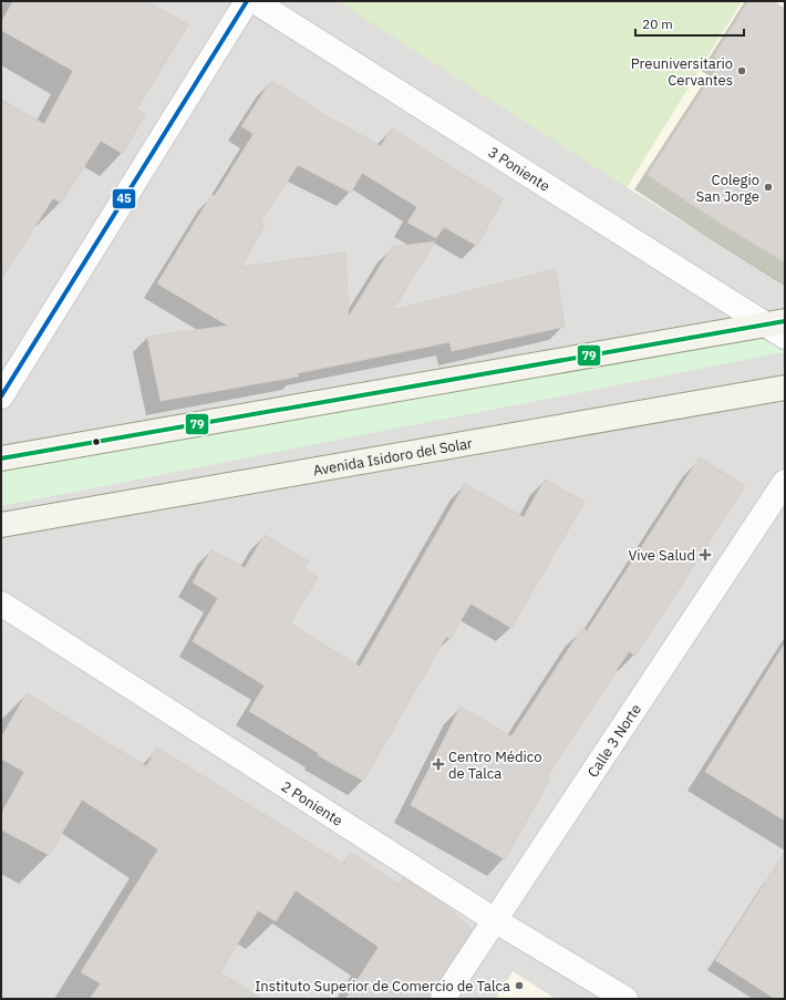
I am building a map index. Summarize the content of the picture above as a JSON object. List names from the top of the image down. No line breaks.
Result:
{"streets":{"main road":["Avenida Isidoro del Solar"],"street":["3 Poniente","Calle 3 Norte","2 Poniente"]},"crossings":[["Calle 3 Norte","2 Poniente"]],"places":{"other":["Preuniversitario Cervantes","Colegio San Jorge","Instituto Superior de Comercio de Talca"],"health":["Vive Salud","Centro Médico de Talca"]},"lines":["transit line 45","transit line 79"],"scale_bar":"20 m"}
